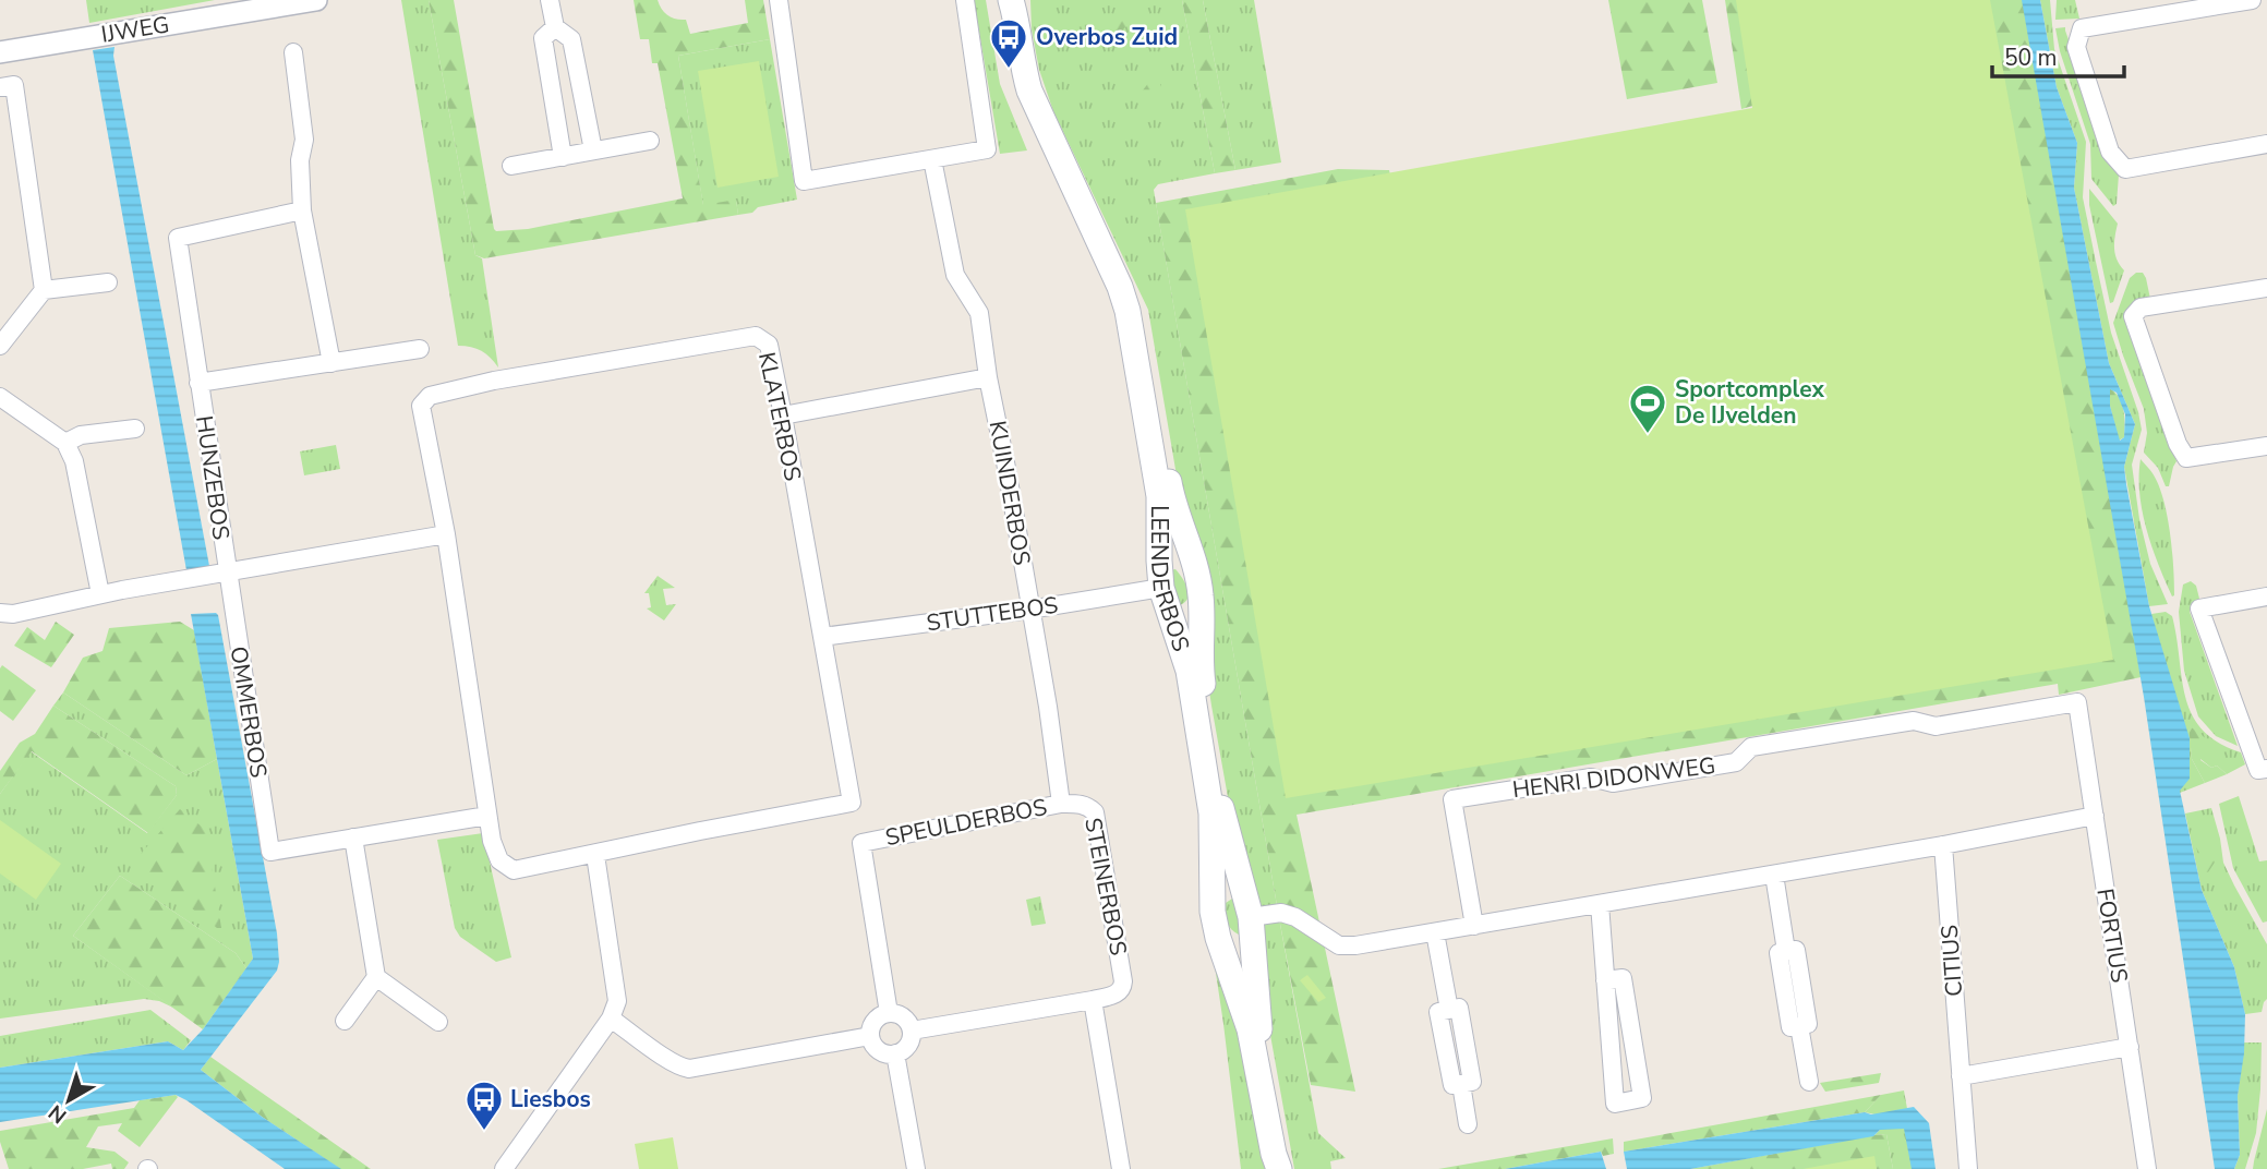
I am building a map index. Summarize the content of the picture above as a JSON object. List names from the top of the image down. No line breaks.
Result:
{"streets":{"main road":["LEENDERBOS"],"street":["IJWEG","KLATERBOS","HUNZEBOS","KUINDERBOS","STUTTEBOS","OMMERBOS","HENRI DIDONWEG","SPEULDERBOS","STEINERBOS","FORTIUS","CITIUS"]},"crossings":[["KLATERBOS","STUTTEBOS"],["HUNZEBOS","OMMERBOS"],["KUINDERBOS","STUTTEBOS"],["KUINDERBOS","STEINERBOS"],["LEENDERBOS","STUTTEBOS"],["STUTTEBOS","STEINERBOS"],["HENRI DIDONWEG","FORTIUS"],["SPEULDERBOS","STEINERBOS"]],"places":{"bus stop":["Overbos Zuid","Liesbos"],"sports":["Sportcomplex De IJvelden"]},"scale_bar":"50 m","north":"bottom left"}
